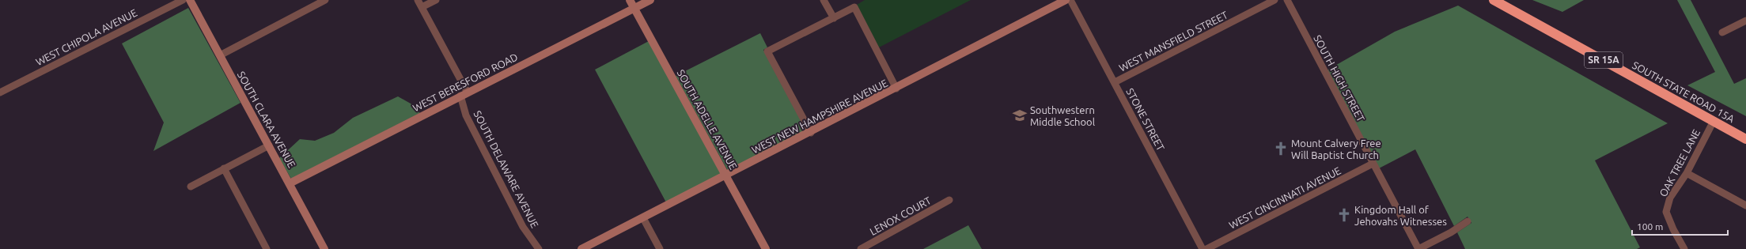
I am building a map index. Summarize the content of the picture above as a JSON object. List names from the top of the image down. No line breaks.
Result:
{"streets":{"highway":["SR 15A","SOUTH STATE ROAD 15A"],"street":["WEST CHIPOLA AVENUE","WEST MANSFIELD STREET","SOUTH HIGH STREET","WEST BERESFORD ROAD","WEST NEW HAMPSHIRE AVENUE","SOUTH CLARA AVENUE","SOUTH ADELLE AVENUE","STONE STREET","OAK TREE LANE","SOUTH DELAWARE AVENUE","WEST CINCINNATI AVENUE","LENOX COURT"]},"crossings":[["WEST MANSFIELD STREET","STONE STREET"],["SOUTH HIGH STREET","WEST CINCINNATI AVENUE"],["WEST BERESFORD ROAD","SOUTH CLARA AVENUE"],["WEST BERESFORD ROAD","SOUTH ADELLE AVENUE"],["WEST BERESFORD ROAD","SOUTH DELAWARE AVENUE"],["SOUTH STATE ROAD 15A","OAK TREE LANE"],["WEST NEW HAMPSHIRE AVENUE","SOUTH ADELLE AVENUE"]],"places":{"school or university":["Southwestern Middle School"],"church":["Mount Calvery Free Will Baptist Church","Kingdom Hall of Jehovahs Witnesses"]},"scale_bar":"100 m"}
